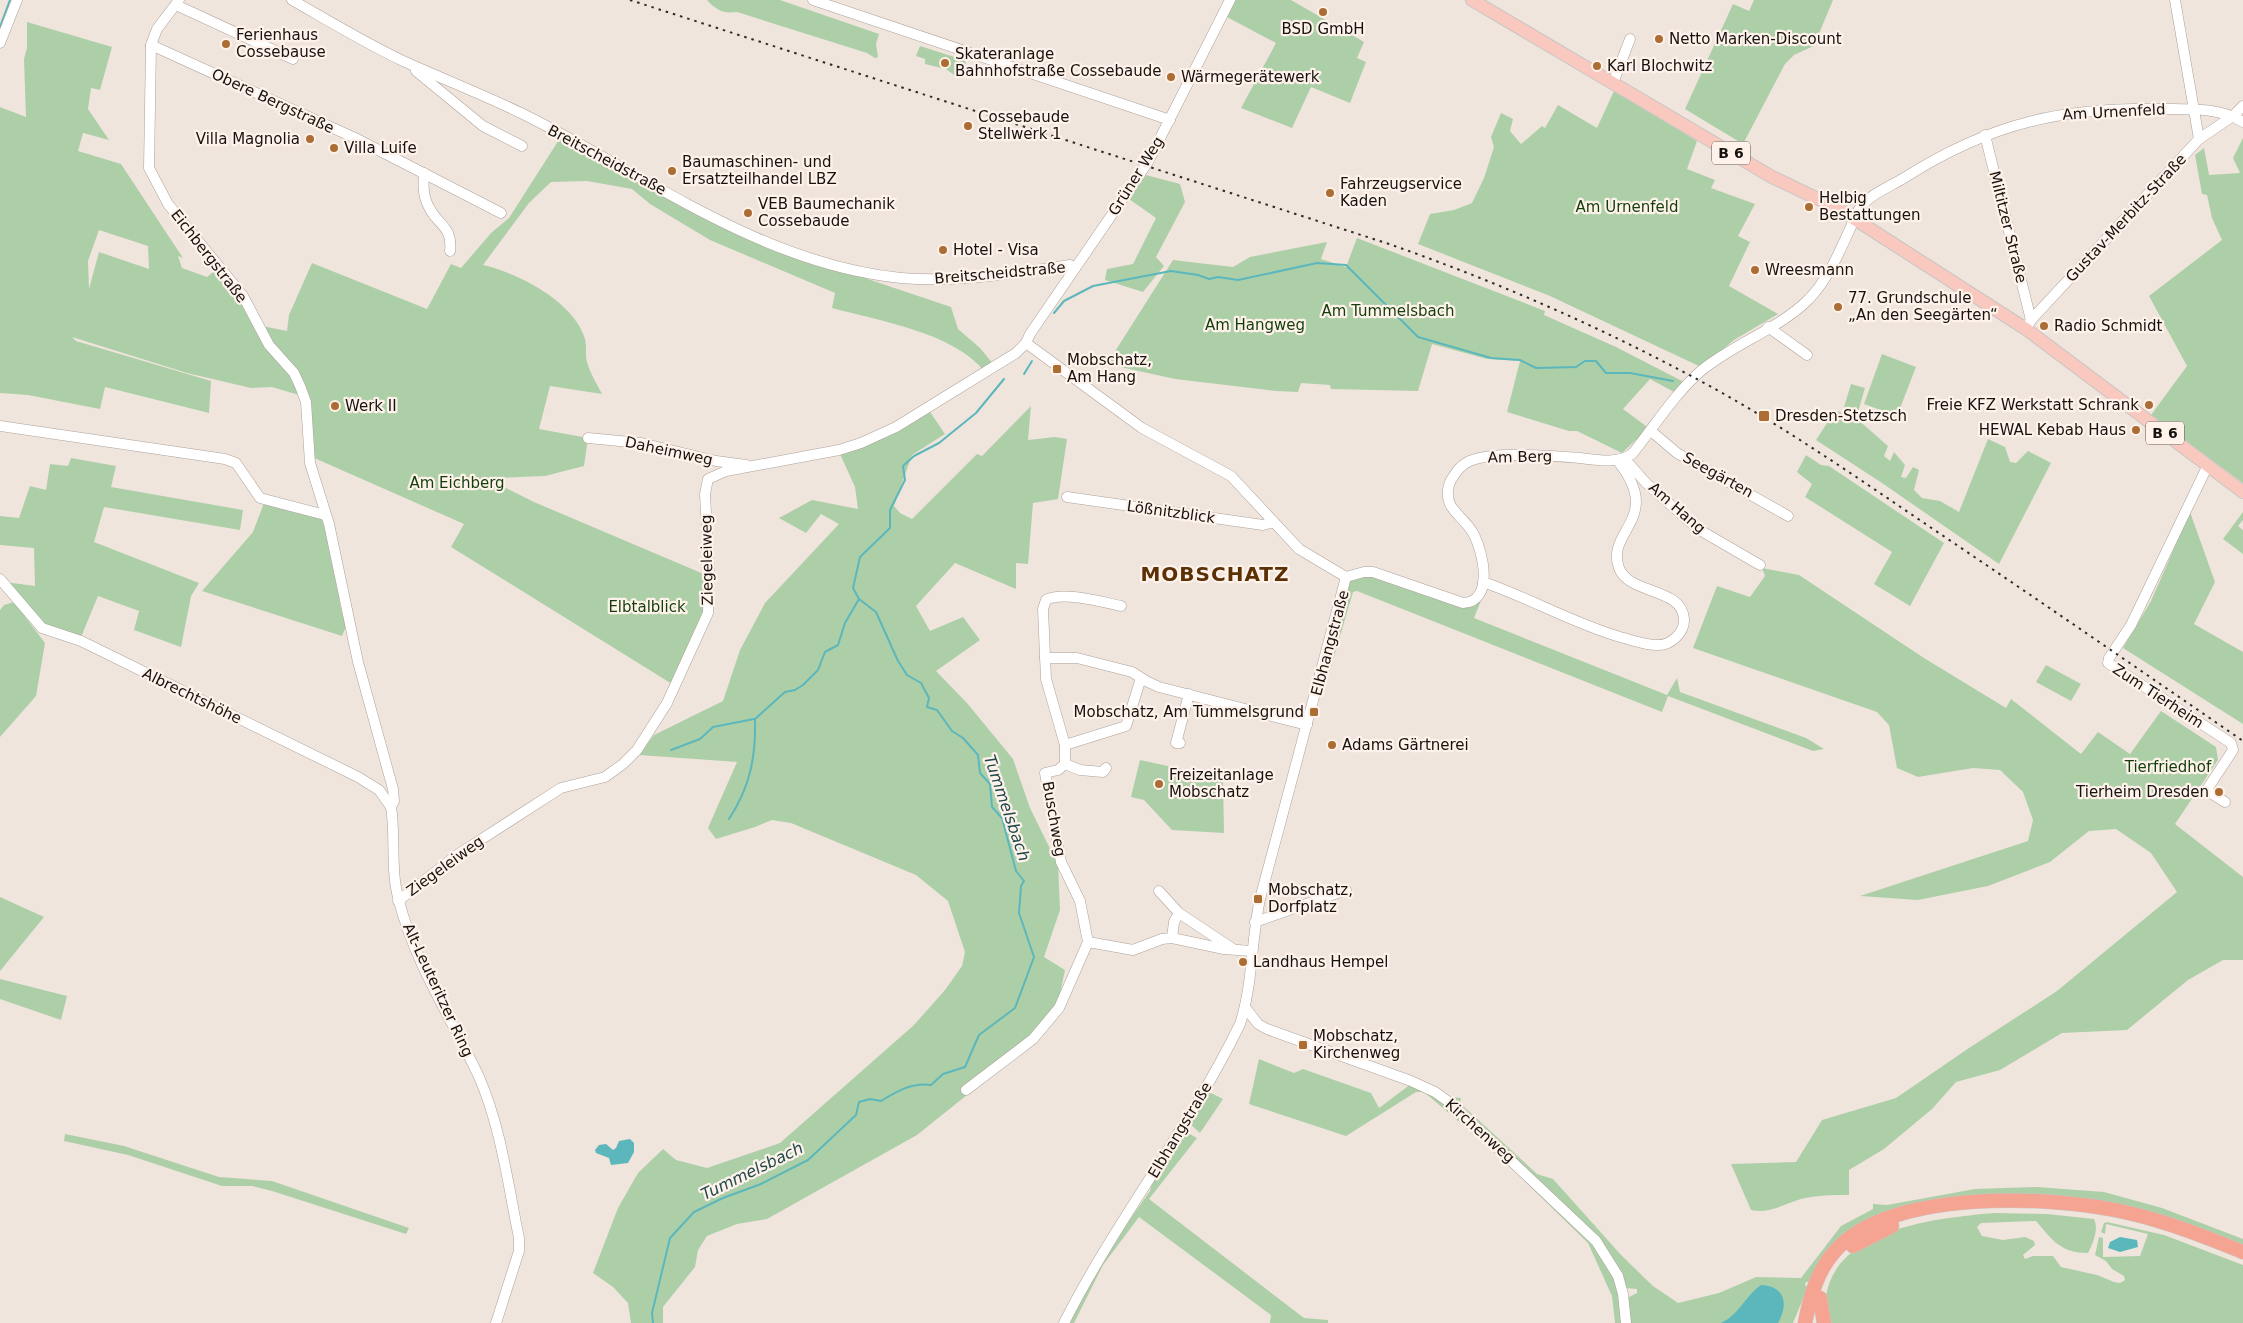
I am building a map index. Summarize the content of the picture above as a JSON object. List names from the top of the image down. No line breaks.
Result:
{"streets":{"main road":["B 6"],"street":["Obere Bergstraße","Am Urnenfeld","Breitscheidstraße","Grüner Weg","Gustav-Merbitz-Straße","Miltitzer Straße","Eichbergstraße","Daheimweg","Am Berg","Seegärten","Am Hang","Lößnitzblick","Ziegeleiweg","Elbhangstraße","Albrechtshöhe","Zum Tierheim","Buschweg","Alt-Leuteritzer Ring","Kirchenweg"]},"crossings":[["Obere Bergstraße","Eichbergstraße"],["Am Urnenfeld","B 6"],["Am Urnenfeld","Gustav-Merbitz-Straße"],["Am Urnenfeld","Miltitzer Straße"],["Am Urnenfeld","Am Berg"],["Am Urnenfeld","Seegärten"],["Am Urnenfeld","Am Hang"],["B 6","Gustav-Merbitz-Straße"],["B 6","Miltitzer Straße"],["B 6","Zum Tierheim"],["Breitscheidstraße","Grüner Weg"],["Grüner Weg","Ziegeleiweg"],["Grüner Weg","Elbhangstraße"],["Gustav-Merbitz-Straße","Miltitzer Straße"],["Eichbergstraße","Alt-Leuteritzer Ring"],["Daheimweg","Ziegeleiweg"],["Am Berg","Am Hang"],["Lößnitzblick","Elbhangstraße"],["Ziegeleiweg","Elbhangstraße"],["Ziegeleiweg","Alt-Leuteritzer Ring"],["Elbhangstraße","Kirchenweg"],["Albrechtshöhe","Alt-Leuteritzer Ring"]],"districts":["MOBSCHATZ"],"water":["Tummelsbach"],"parks":["Am Urnenfeld","Am Tummelsbach","Am Hangweg","Am Eichberg","Elbtalblick","Tierfriedhof"],"places":{"other":["BSD GmbH","Netto Marken-Discount","Ferienhaus Cossebause","Skateranlage Bahnhofstraße Cossebaude","Karl Blochwitz","Wärmegerätewerk","Cossebaude Stellwerk 1","Villa Magnolia","Villa Luiſe","Baumaschinen- und Ersatzteilhandel LBZ","Fahrzeugservice Kaden","Helbig Bestattungen","VEB Baumechanik Cossebaude","Hotel - Visa","Wreesmann","77. Grundschule „An den Seegärten“","Radio Schmidt","Freie KFZ Werkstatt Schrank","Werk II","HEWAL Kebab Haus","Adams Gärtnerei","Freizeitanlage Mobschatz","Tierheim Dresden","Landhaus Hempel"],"transit":["Mobschatz, Am Hang","Dresden-Stetzsch","Mobschatz, Am Tummelsgrund","Mobschatz, Dorfplatz","Mobschatz, Kirchenweg"]}}
